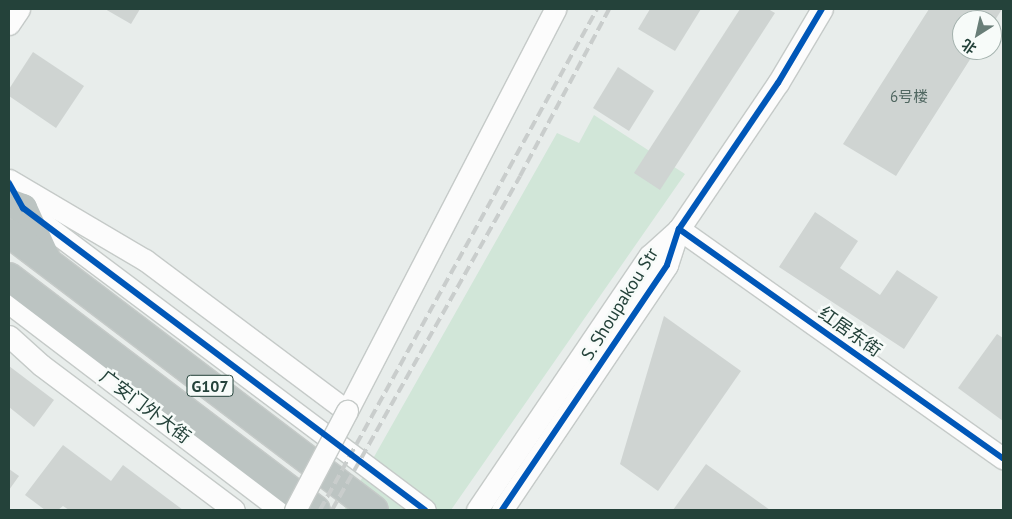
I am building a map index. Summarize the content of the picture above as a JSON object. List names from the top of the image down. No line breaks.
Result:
{"streets":{"highway":["G107"],"street":["S. Shoupakou Str","红居东街","广安门外大街"]},"crossings":[["S. Shoupakou Str","红居东街"]],"house_numbers":["6号楼"],"north":"bottom left"}
